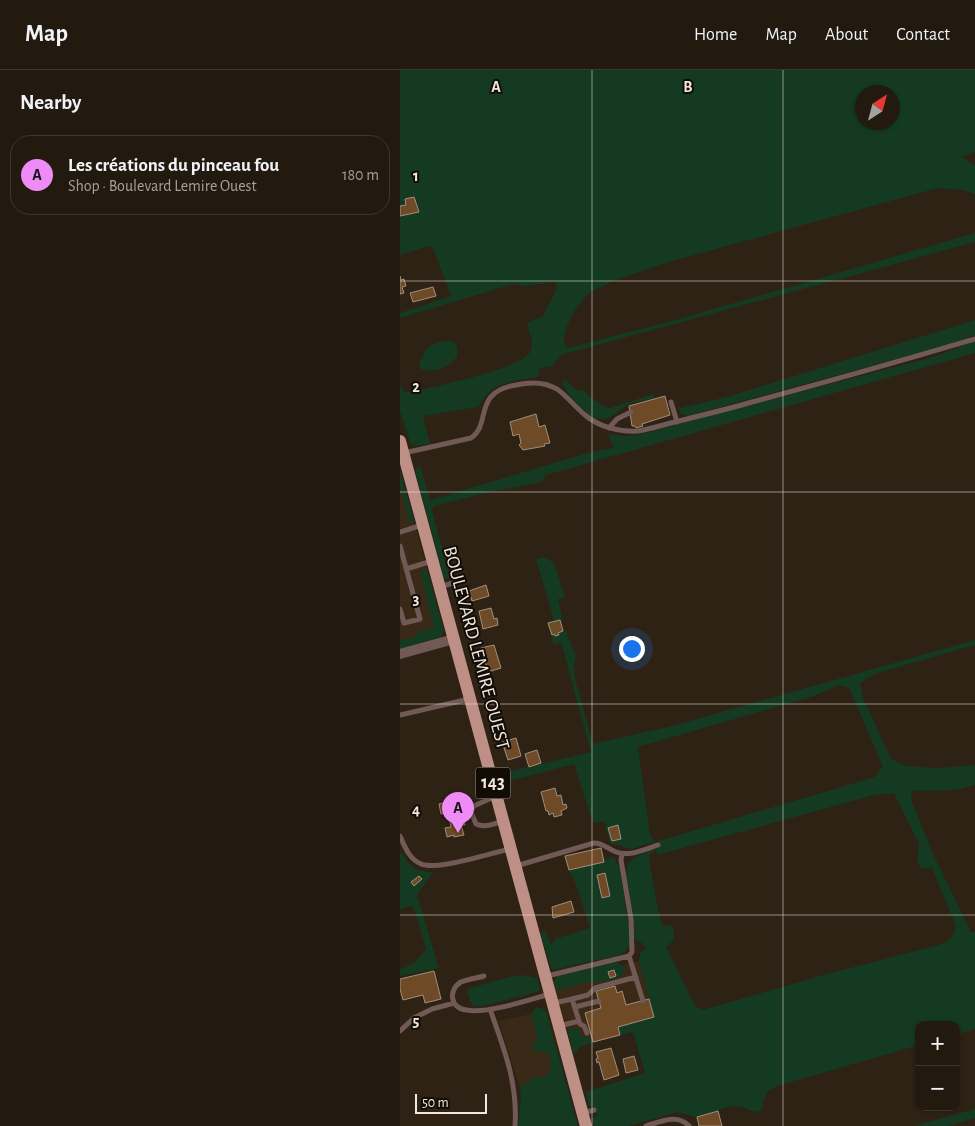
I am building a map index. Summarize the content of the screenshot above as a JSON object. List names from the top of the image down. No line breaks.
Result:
{"streets":{"main road":["BOULEVARD LEMIRE OUEST","143"]},"scale_bar":"50 m","north":"top right","page":{"header":"Map","nav":["Home","Map","About","Contact"],"heading":"Nearby","list":[{"mark":"A","name":"Les créations du pinceau fou","note":"Shop · Boulevard Lemire Ouest","value":"180 m"}],"pins":"A","map_buttons":["+","−"],"scale":"50 m"},"grid":{"columns":["A","B"],"rows":["1","2","3","4","5"]}}
